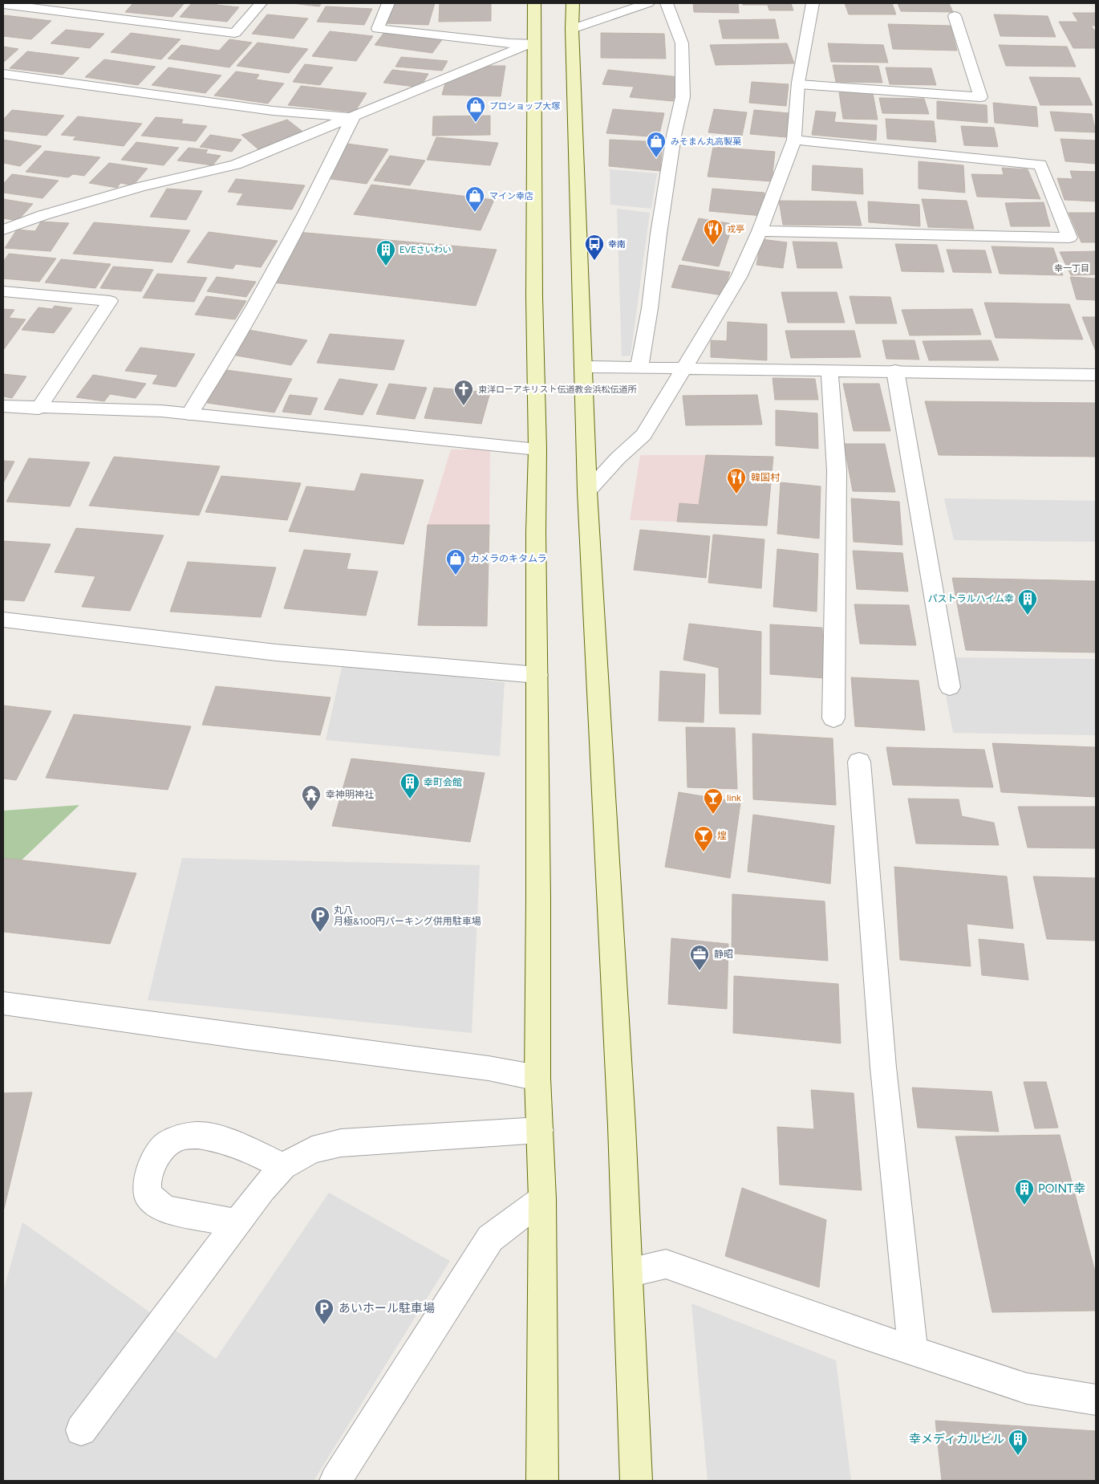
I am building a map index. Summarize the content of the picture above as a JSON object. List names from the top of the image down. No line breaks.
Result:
{"districts":["幸一丁目"],"places":{"shop":["プロショップ大塚","みそまん丸高製菓","マイン幸店","カメラのキタムラ"],"restaurant":["戎亭","韓国村"],"bus stop":["幸南"],"building":["EVEさいわい","パストラルハイム幸","幸町会館","POINT幸","幸メディカルビル"],"church":["東洋ローアキリスト伝道教会浜松伝道所"],"temple":["幸神明神社"],"bar":["link","煌"],"parking":["丸八 月極&100円パーキング併用駐車場","あいホール駐車場"],"office":["静昭"]}}
